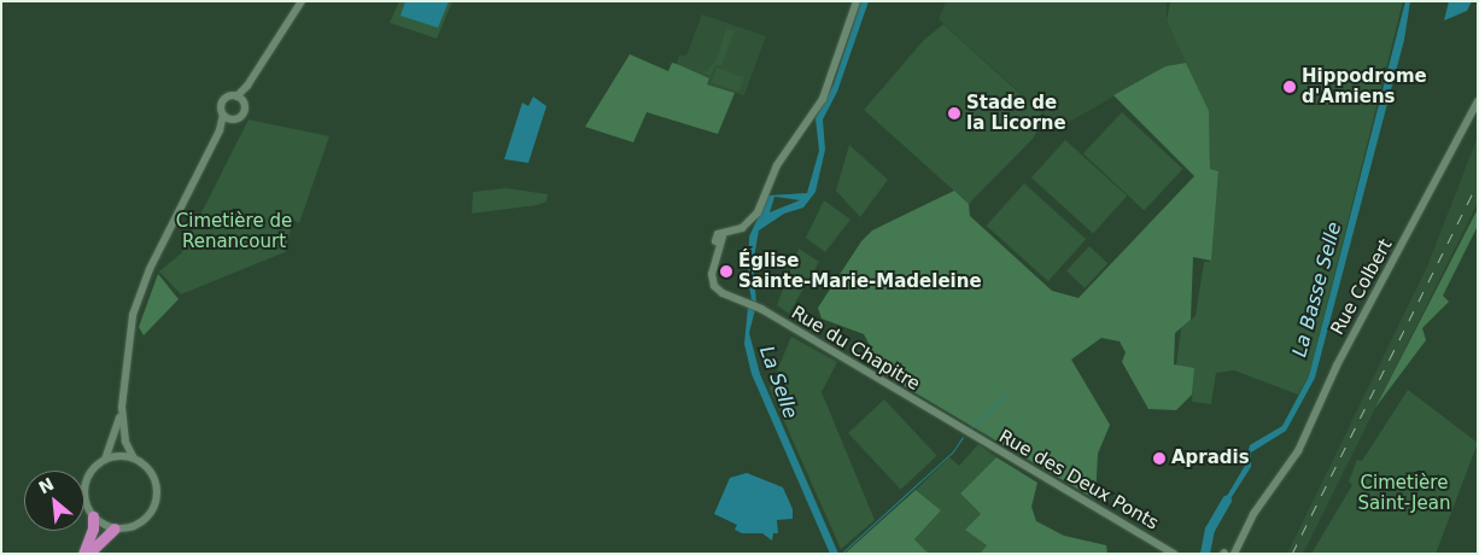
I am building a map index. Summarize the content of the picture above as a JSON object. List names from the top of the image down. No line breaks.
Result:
{"streets":{"street":["Rue Colbert","Rue du Chapitre","Rue des Deux Ponts"]},"crossings":[["Rue du Chapitre","Rue des Deux Ponts"]],"water":["La Basse Selle","La Selle"],"parks":["Cimetière de Renancourt","Cimetière Saint-Jean"],"places":["Hippodrome d'Amiens","Stade de la Licorne","Église Sainte-Marie-Madeleine","Apradis"],"north":"top left"}
